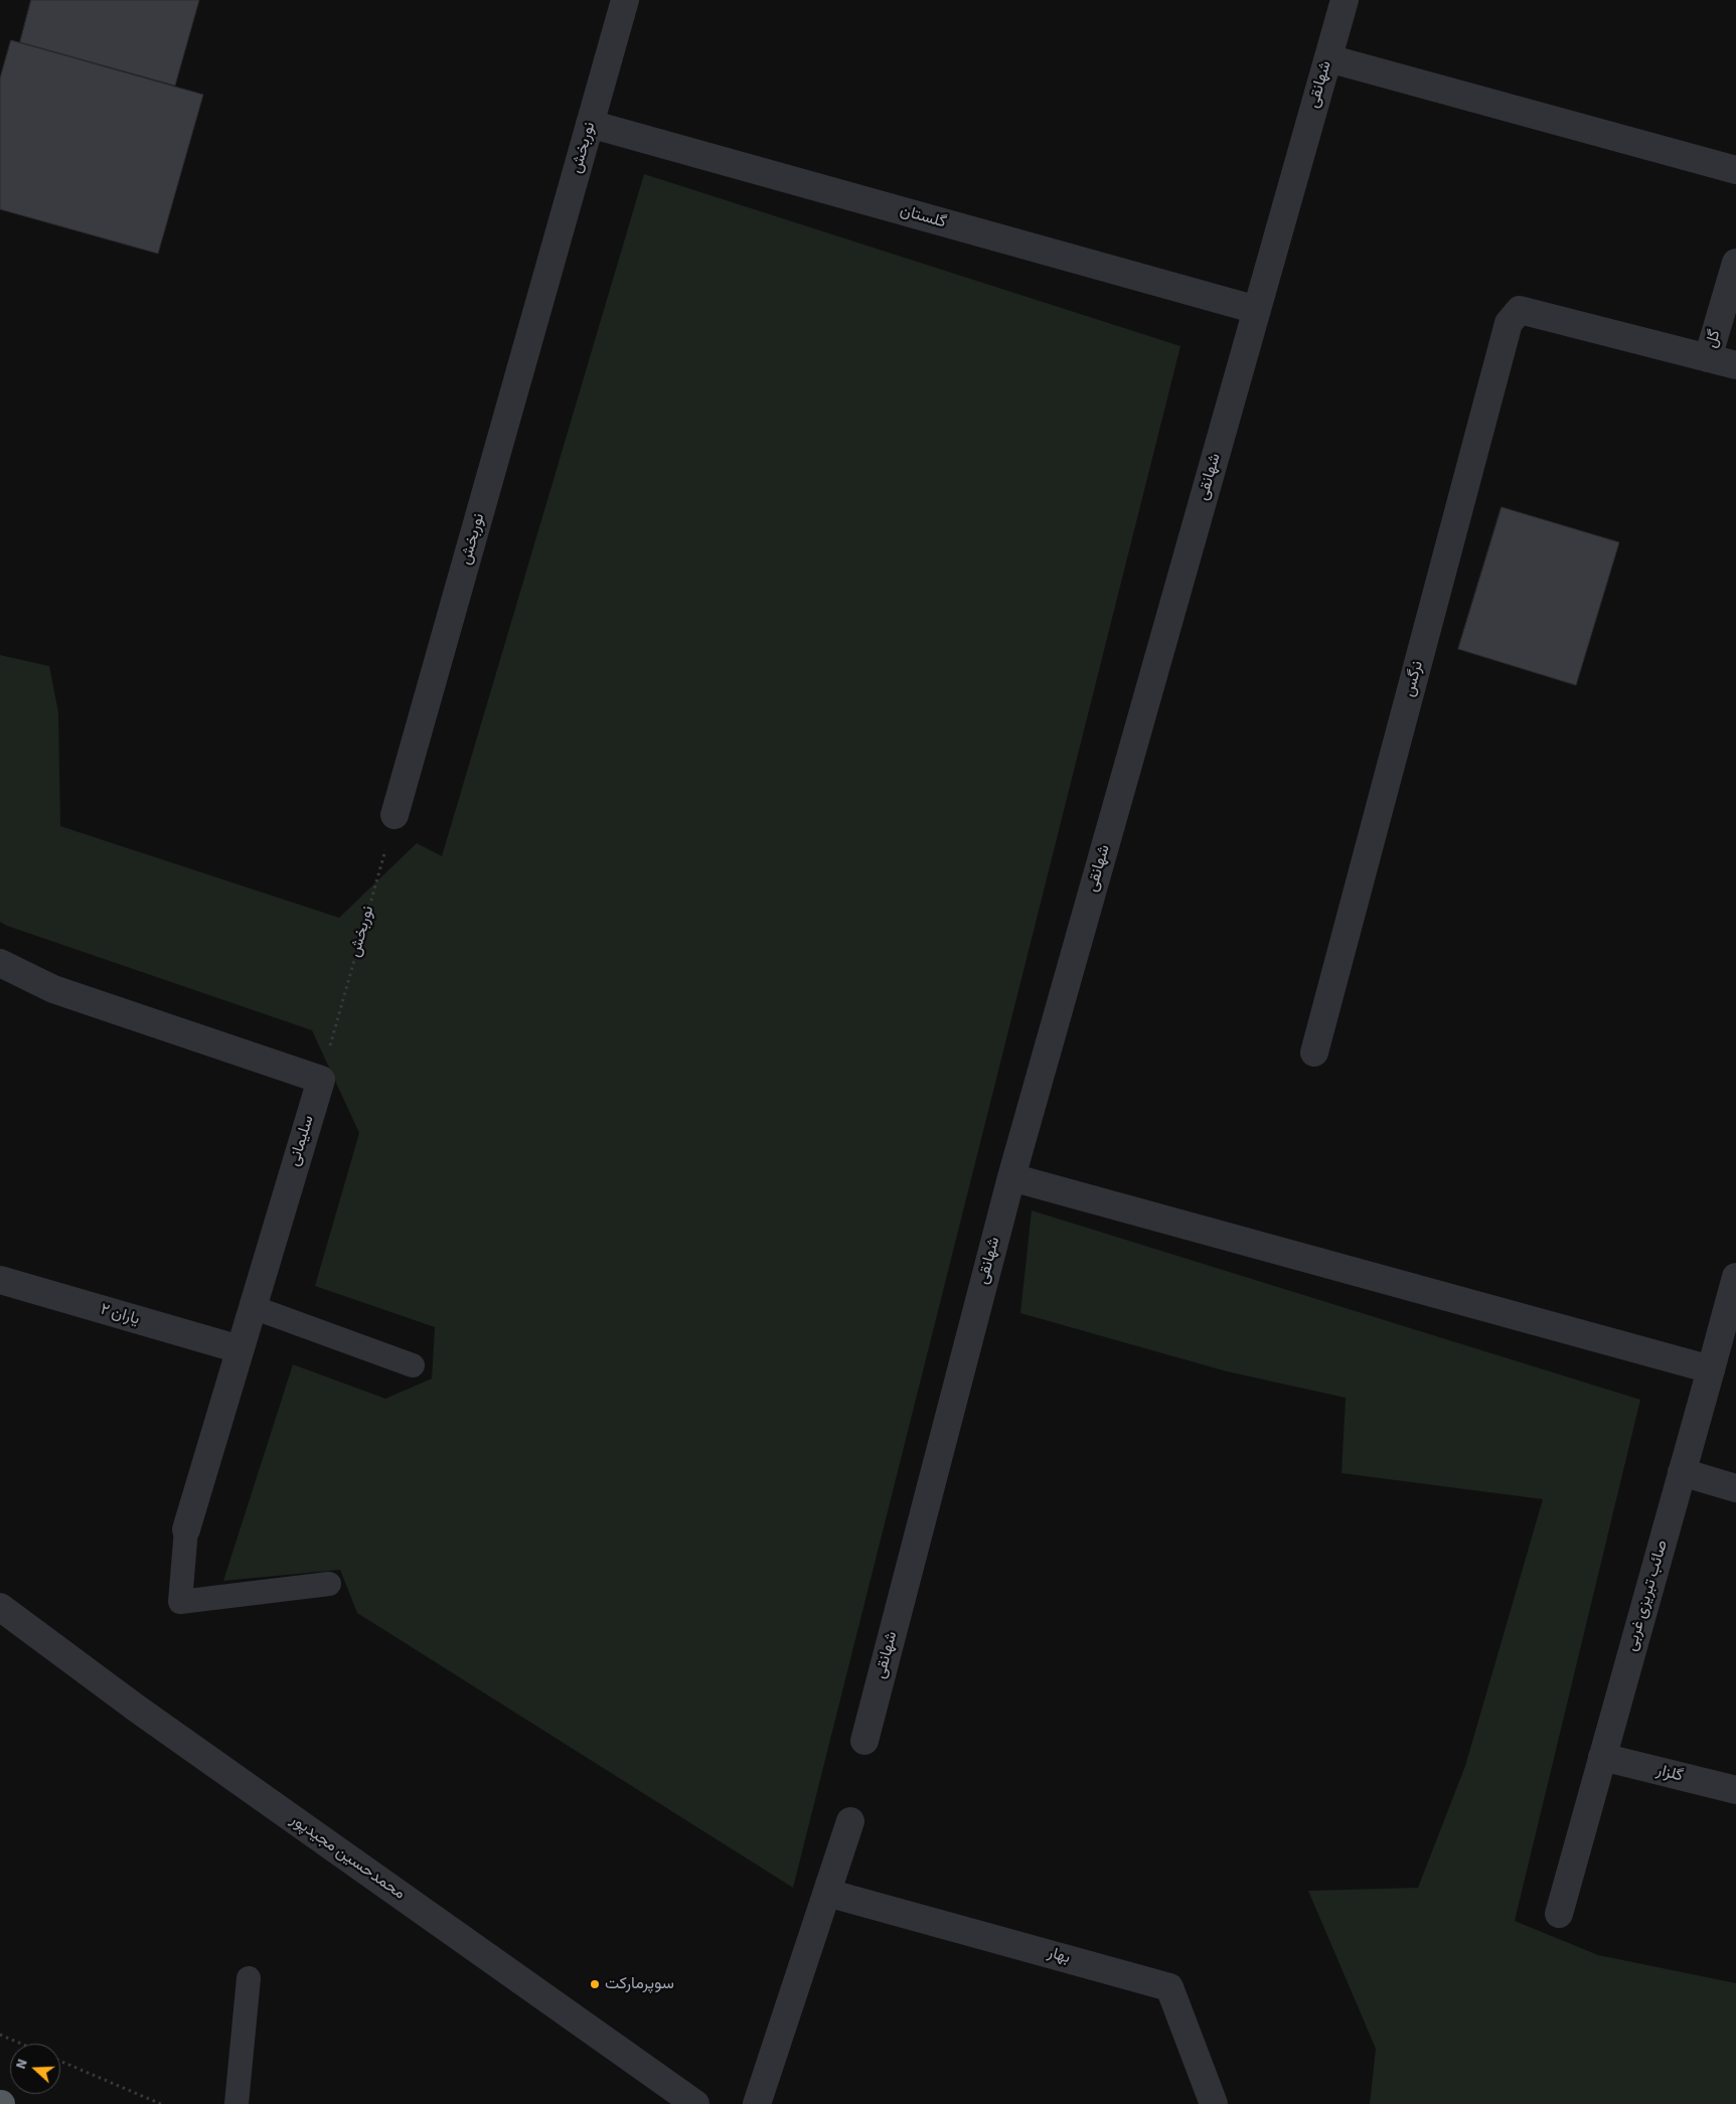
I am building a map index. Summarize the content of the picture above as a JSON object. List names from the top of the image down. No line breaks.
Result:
{"streets":{"street":["شهانقی","نوربخش","گلستان","گل","نرگس","سلیمانی","یاران ٢","صائب تبریزی غربی","گلزار","محمدحسین مجیدپور","بهار"]},"crossings":[["شهانقی","گلستان"],["نوربخش","گلستان"],["نوربخش","سلیمانی"],["گل","نرگس"],["سلیمانی","یاران ٢"],["صائب تبریزی غربی","گلزار"]],"places":["سوپرمارکت"],"north":"left"}
